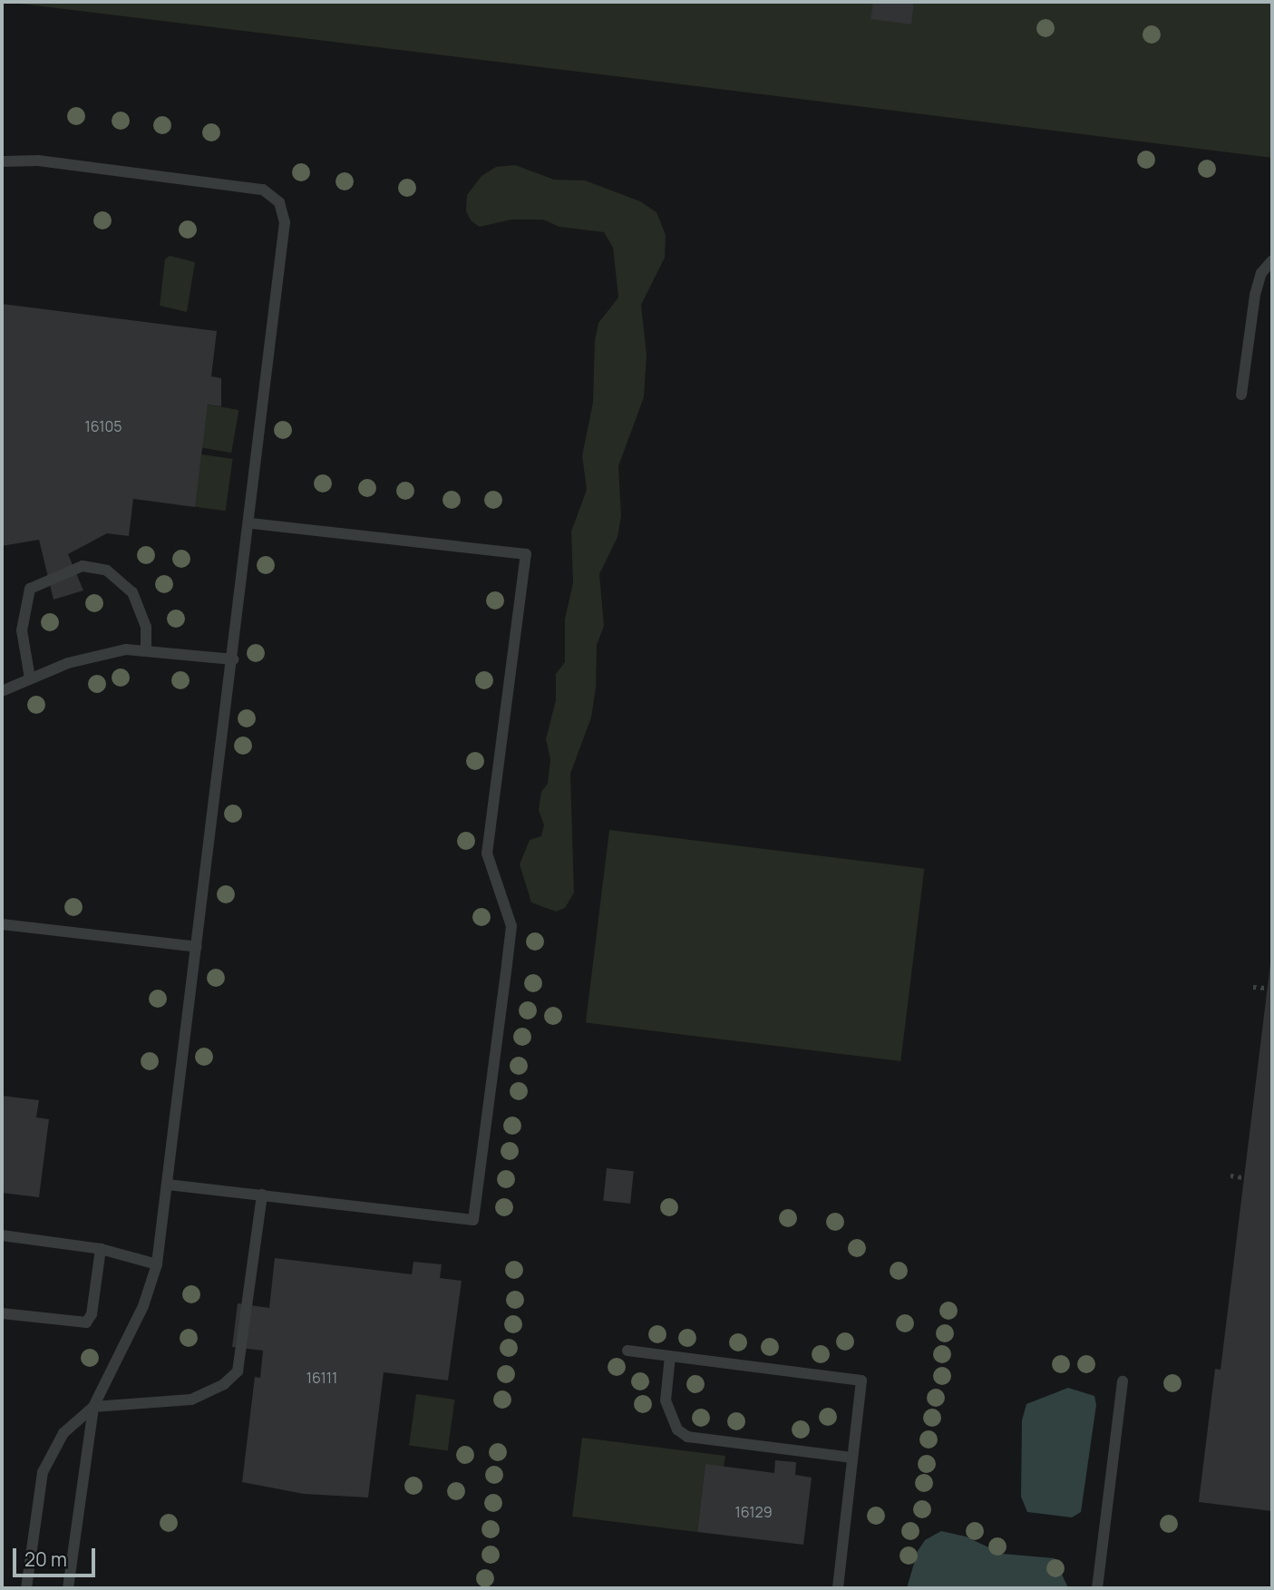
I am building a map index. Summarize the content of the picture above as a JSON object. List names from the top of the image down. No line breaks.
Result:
{"house_numbers":["16105","16111","16129"],"scale_bar":"20 m"}
